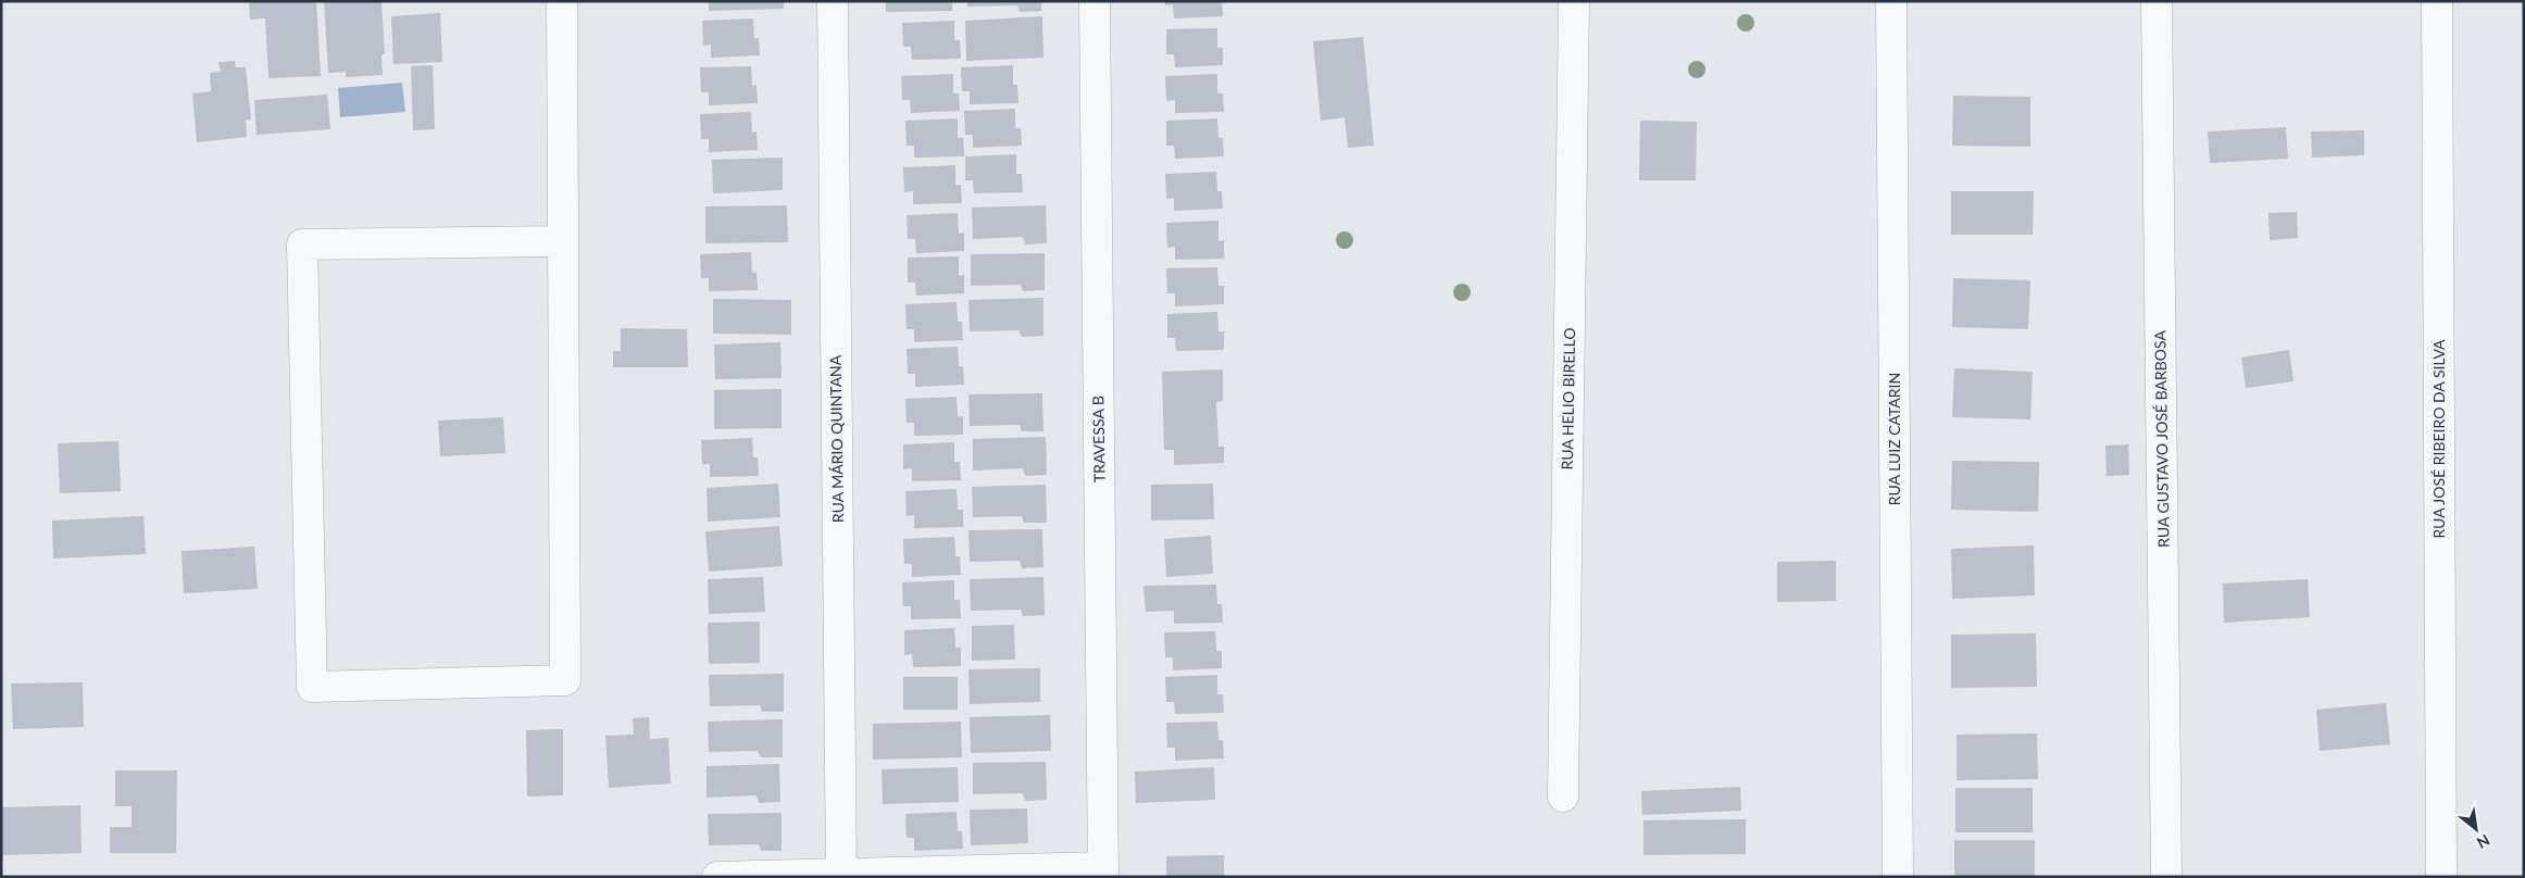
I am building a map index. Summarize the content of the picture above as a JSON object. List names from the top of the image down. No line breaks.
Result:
{"streets":{"street":["RUA HELIO BIRELLO","RUA MÁRIO QUINTANA","TRAVESSA B","RUA LUIZ CATARIN","RUA GUSTAVO JOSÉ BARBOSA","RUA JOSÉ RIBEIRO DA SILVA"]},"north":"bottom right"}
